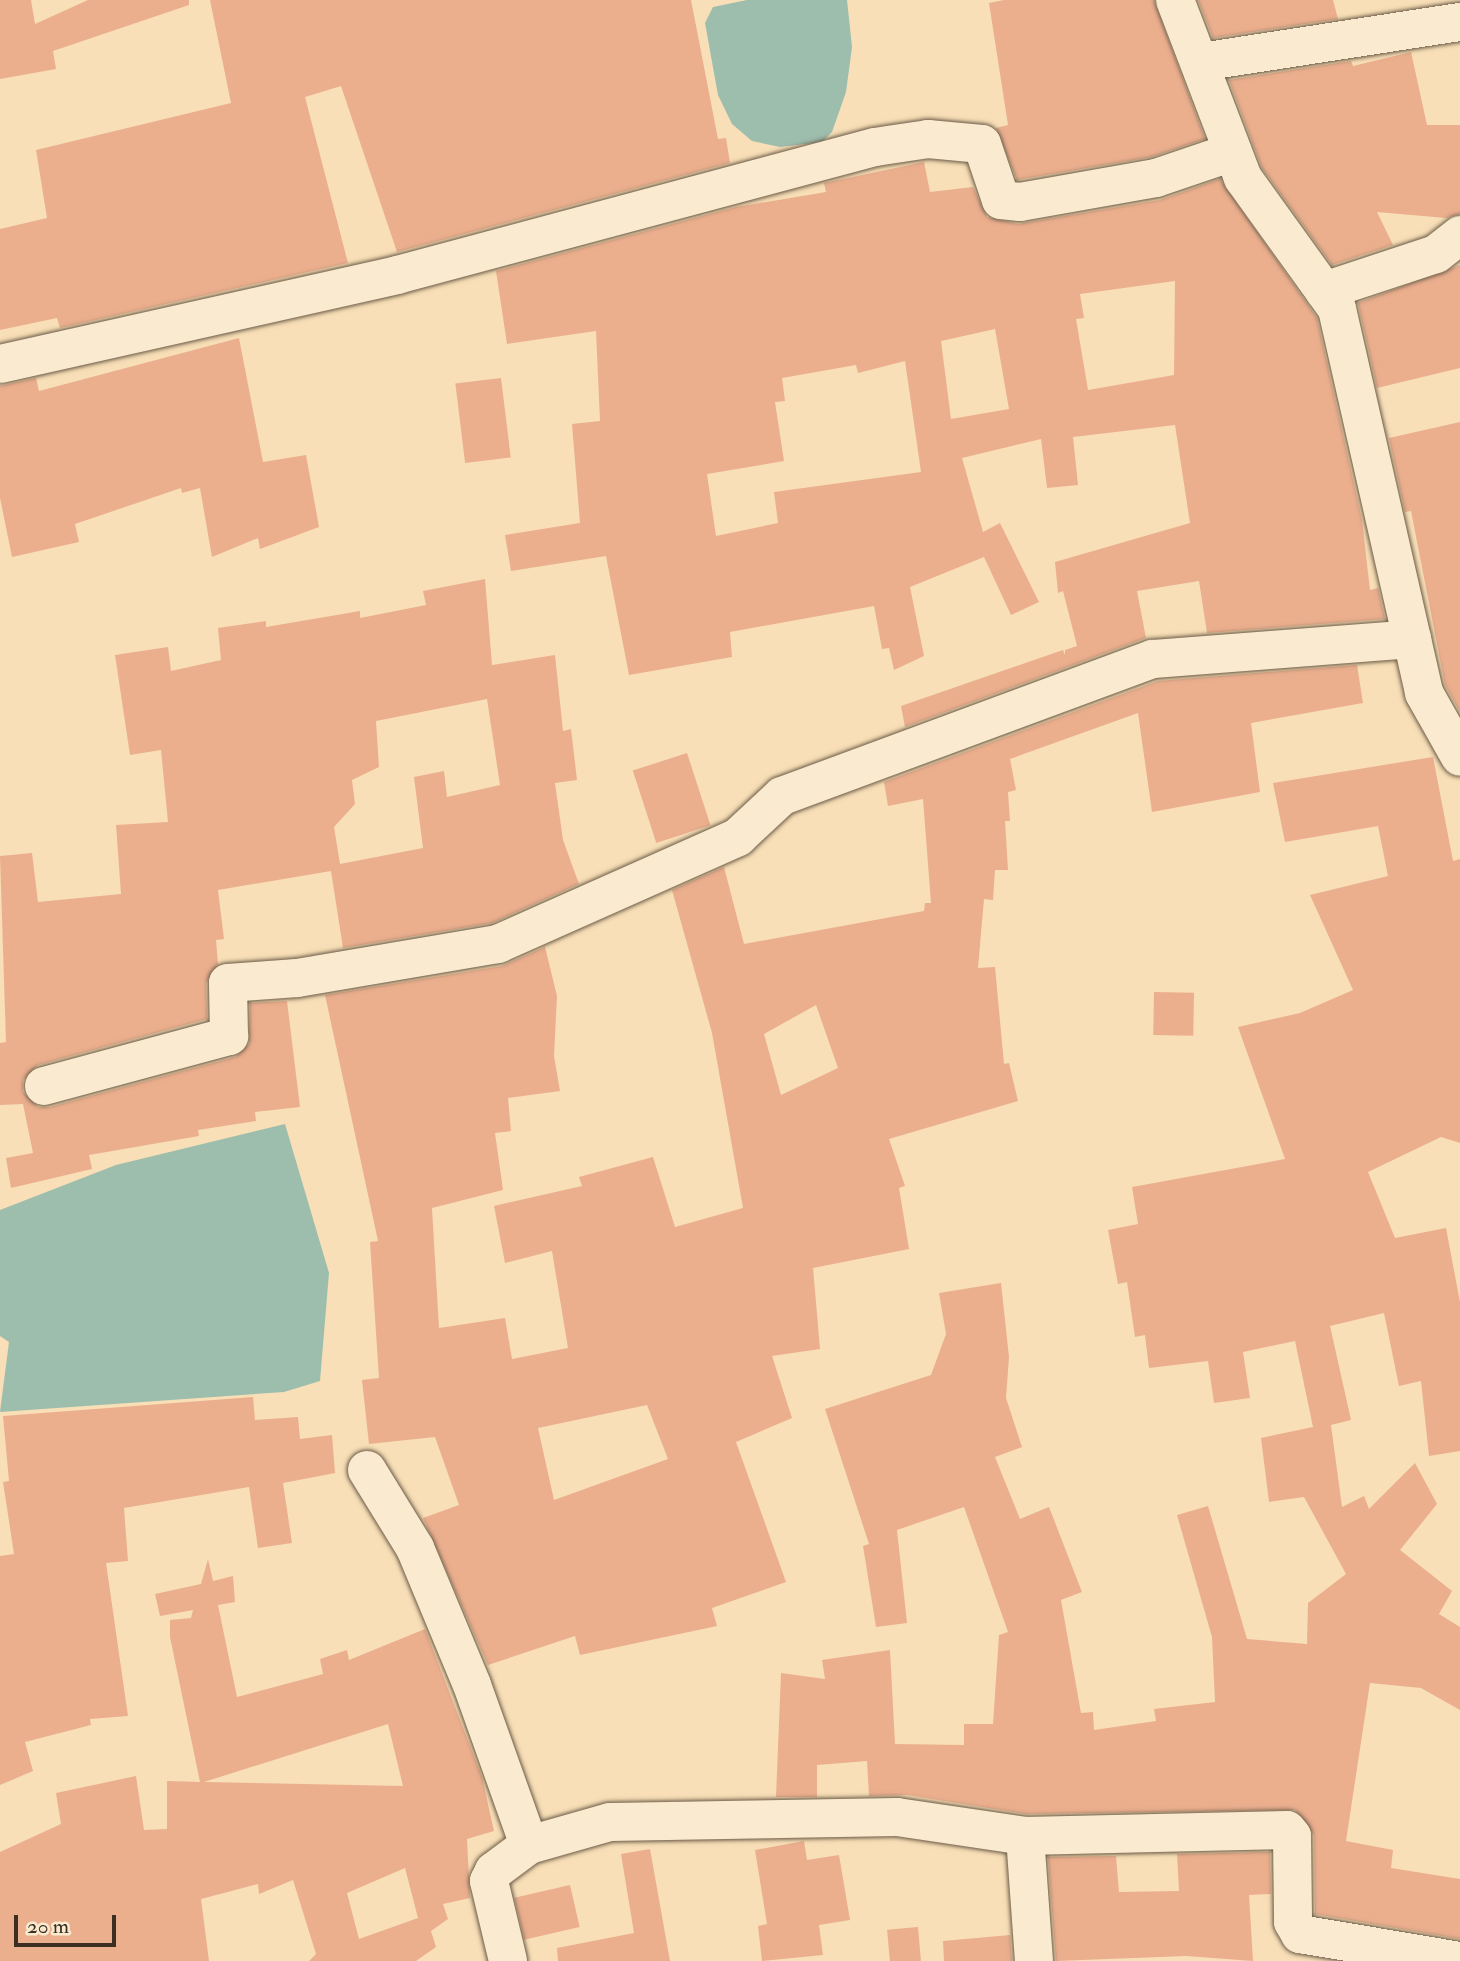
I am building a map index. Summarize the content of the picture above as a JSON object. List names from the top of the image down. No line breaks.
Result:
{"scale_bar":"20 m"}
